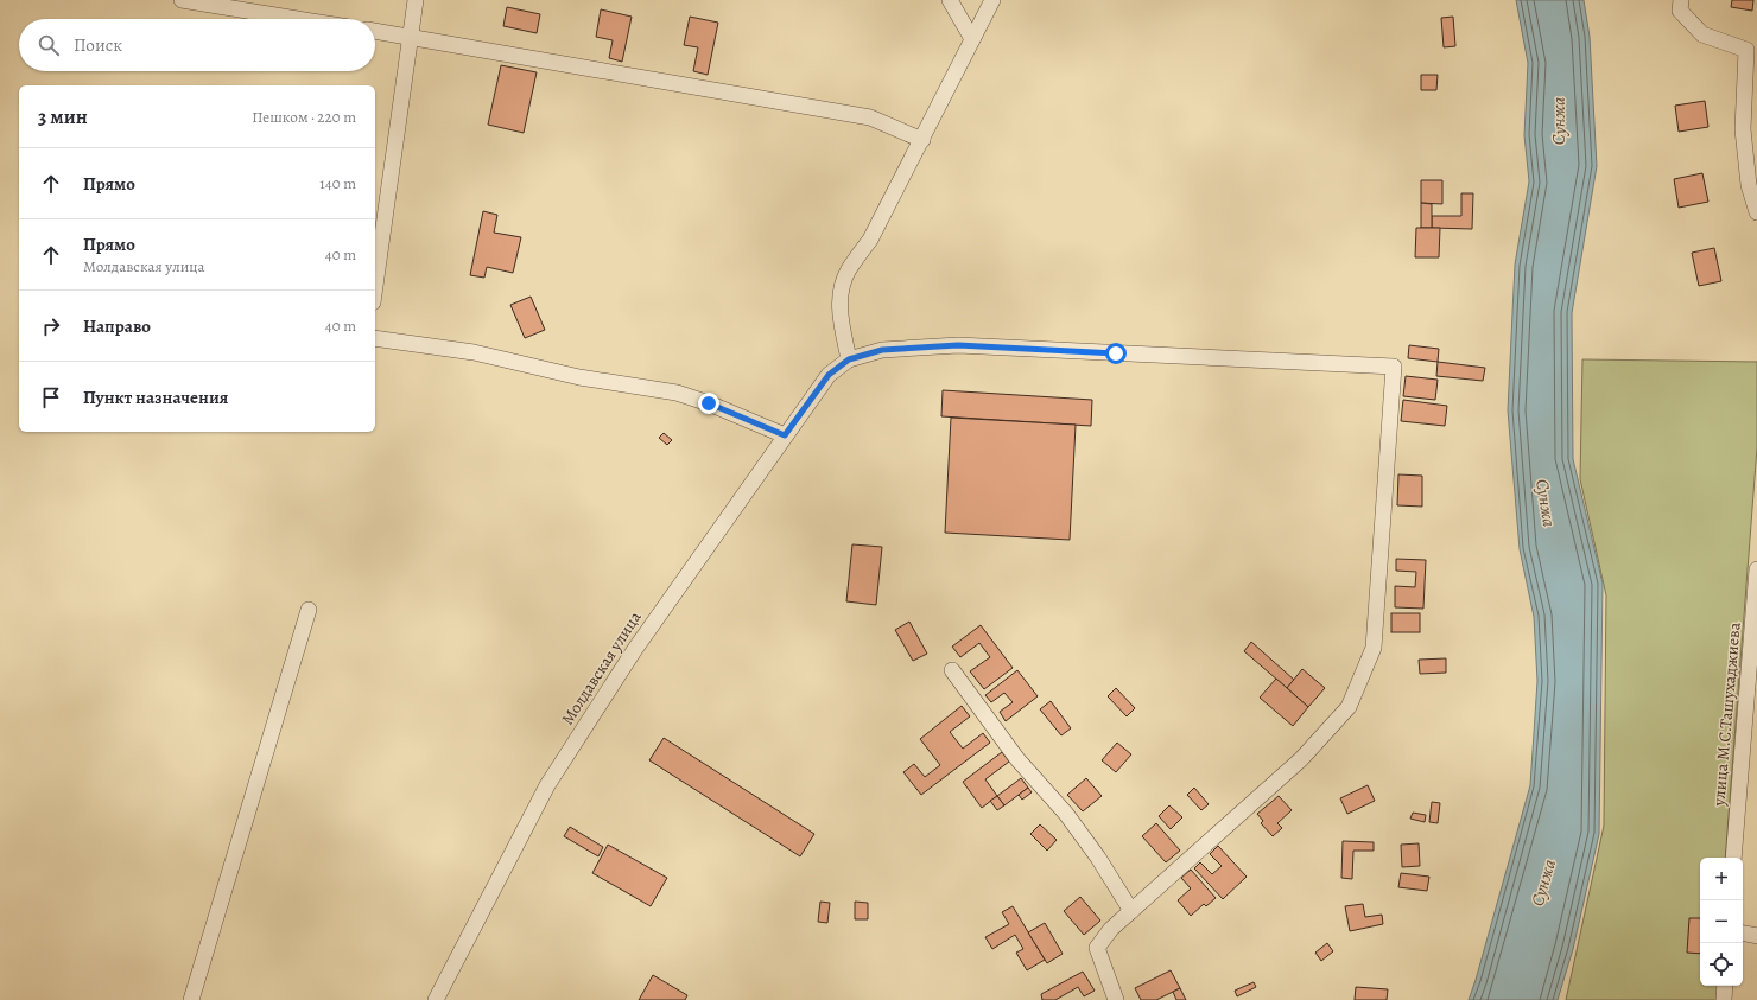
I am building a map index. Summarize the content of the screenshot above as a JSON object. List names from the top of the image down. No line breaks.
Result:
{"streets":{"street":["Молдавская улица","улица М.С.Ташухаджиева"]},"water":["Сунжа"],"page":{"search":"Поиск","heading":["3 мин","Пешком · 220 m"],"list":[["Прямо","140 m"],["Прямо","Молдавская улица","40 m"],["Направо","40 m"],"Пункт назначения"],"map_buttons":["+","−"]}}
